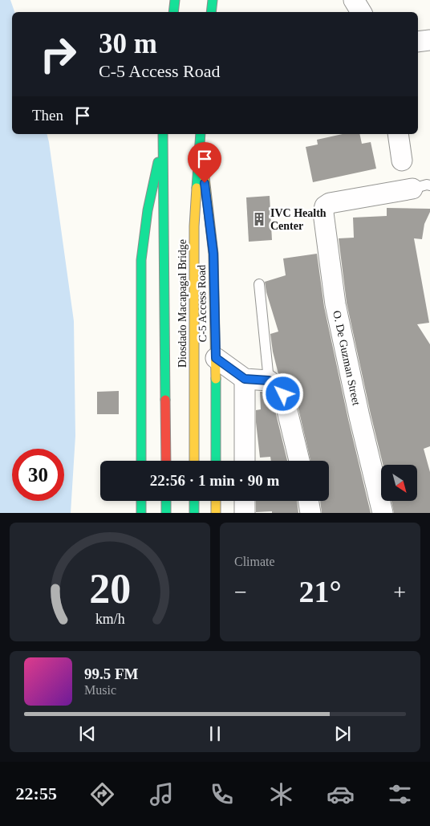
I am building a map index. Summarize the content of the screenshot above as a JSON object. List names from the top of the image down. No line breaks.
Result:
{"streets":{"main road":["Diosdado Macapagal Bridge","C-5 Access Road"],"street":["O. De Guzman Street"]},"crossings":[["Diosdado Macapagal Bridge","C-5 Access Road"]],"places":{"building":["IVC Health Center"]},"north":"bottom right","page":{"turn":["30 m","C-5 Access Road"],"then":"Then","limit":"30","trip":"22:56 · 1 min · 90 m","tile":"Climate","heat":["−","21°","+"],"song":["99.5 FM","Music"],"tabs":"22:55","gauge":["20","km/h"]}}
